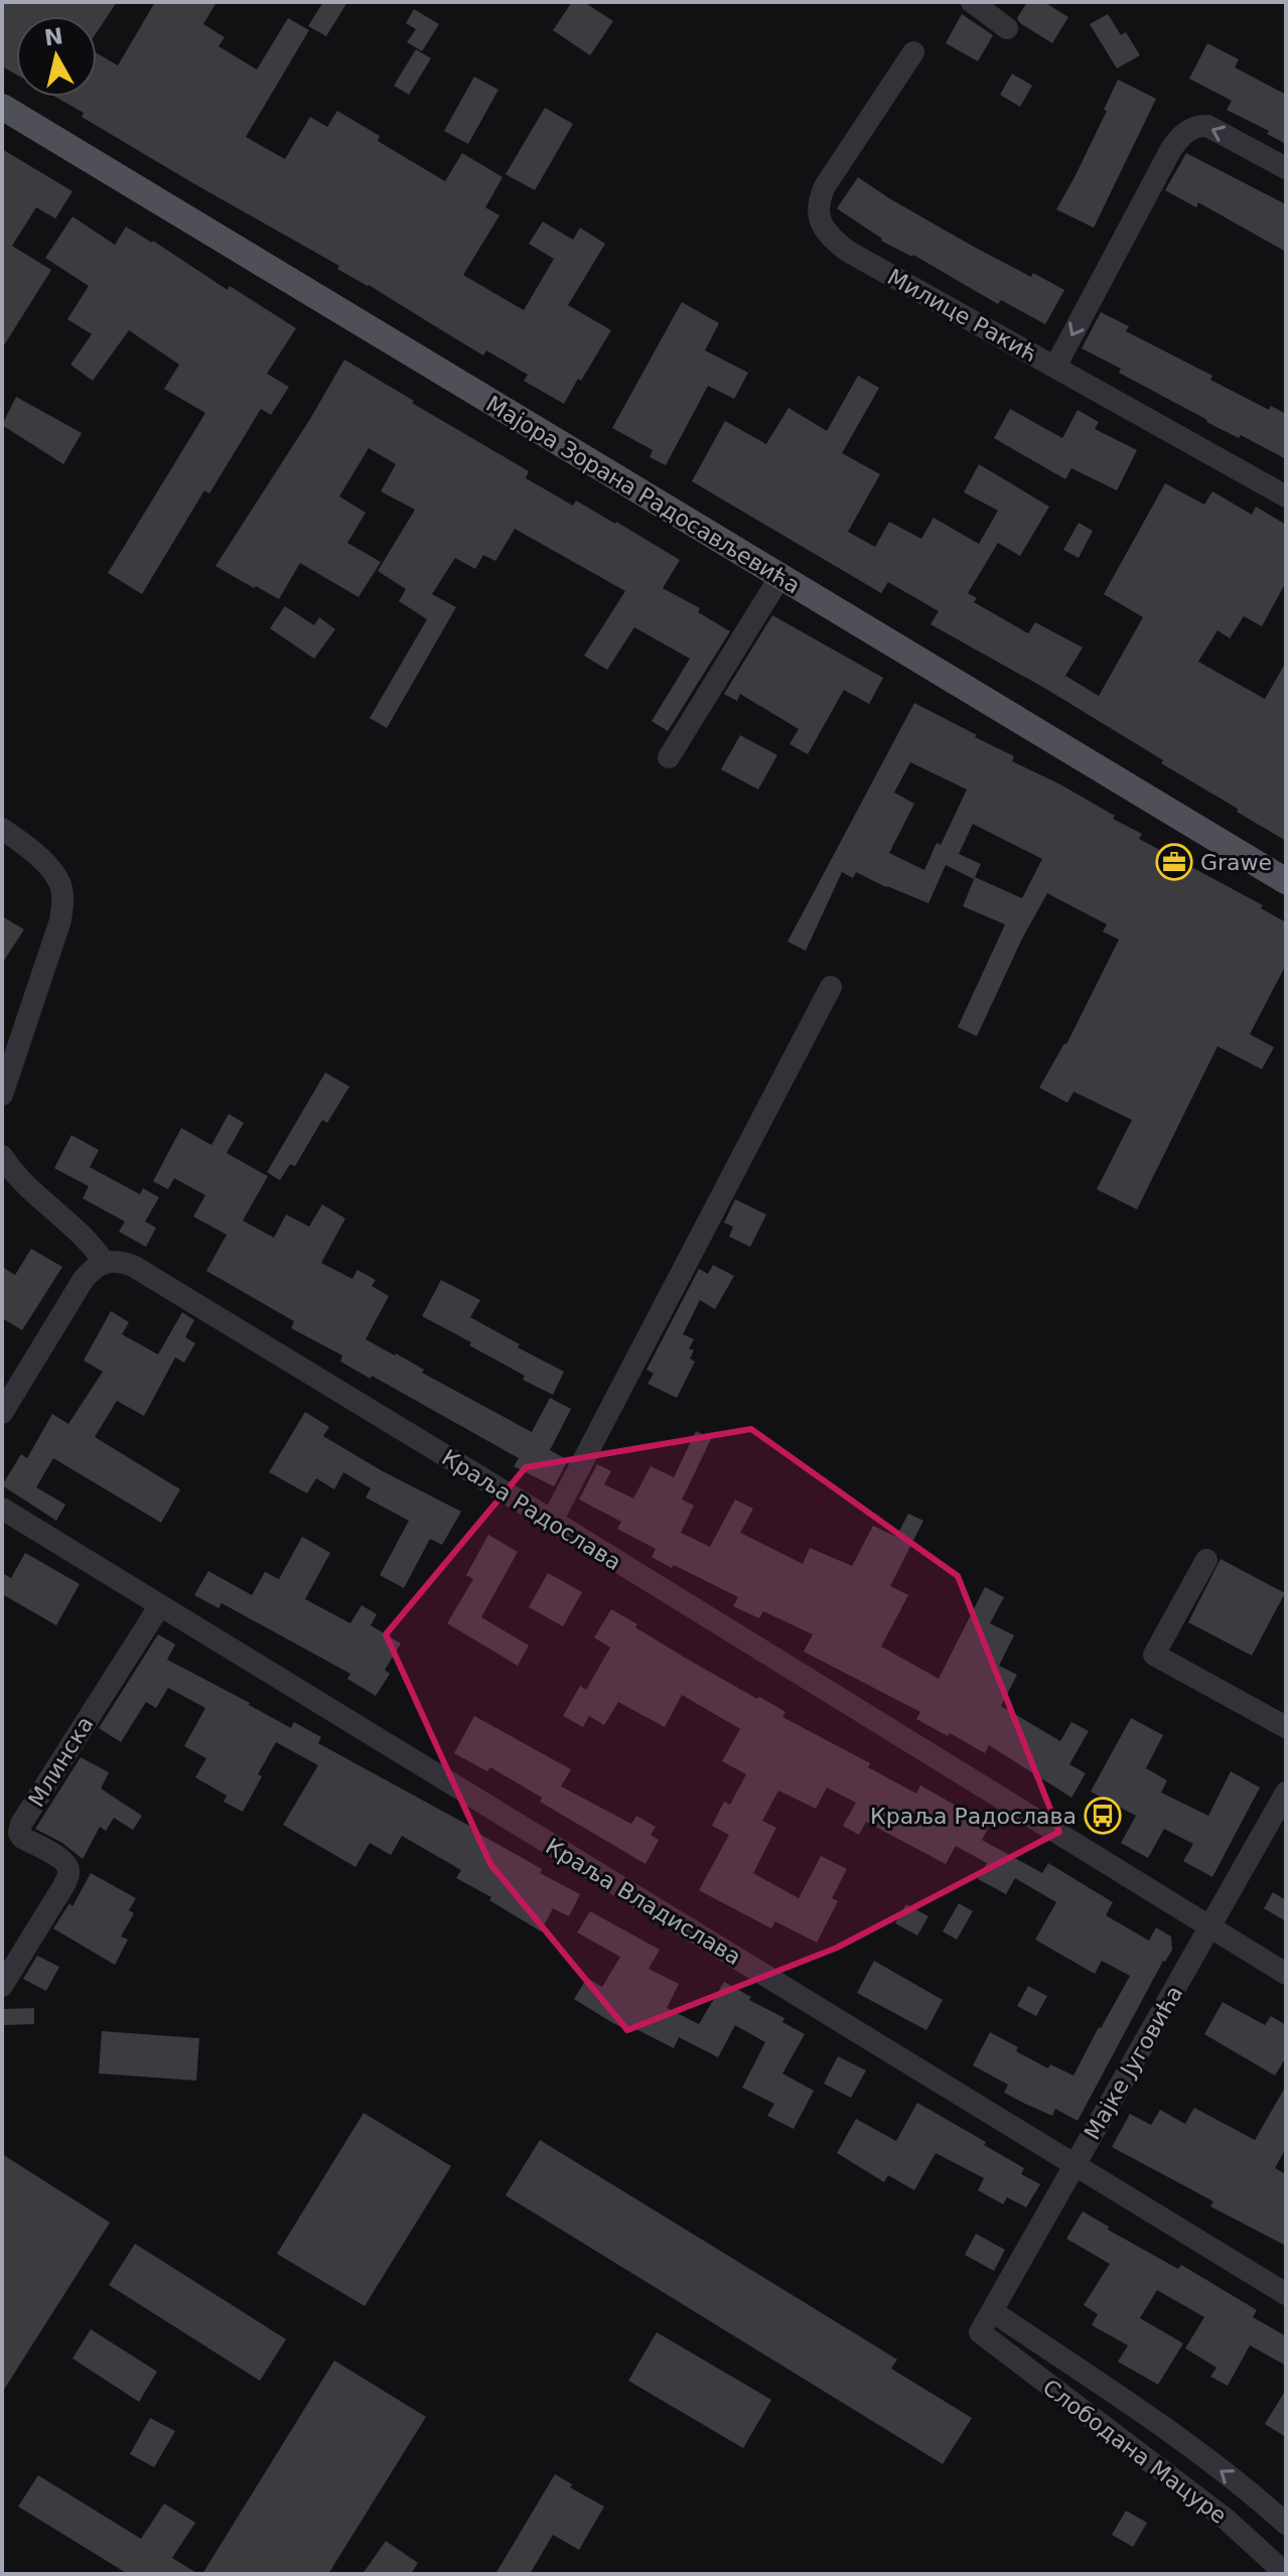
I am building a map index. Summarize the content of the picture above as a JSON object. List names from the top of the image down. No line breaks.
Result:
{"streets":{"main road":["Мајора Зорана Радосављевића"],"street":["Милице Ракић","Краља Радослава","Млинска","Краља Владислава","Мајке Југовића","Слободана Мацуре"]},"crossings":[["Краља Радослава","Мајке Југовића"],["Млинска","Краља Владислава"],["Краља Владислава","Мајке Југовића"],["Мајке Југовића","Слободана Мацуре"]],"places":{"office":["Grawe"],"bus stop":["Краља Радослава"]},"north":"top"}
